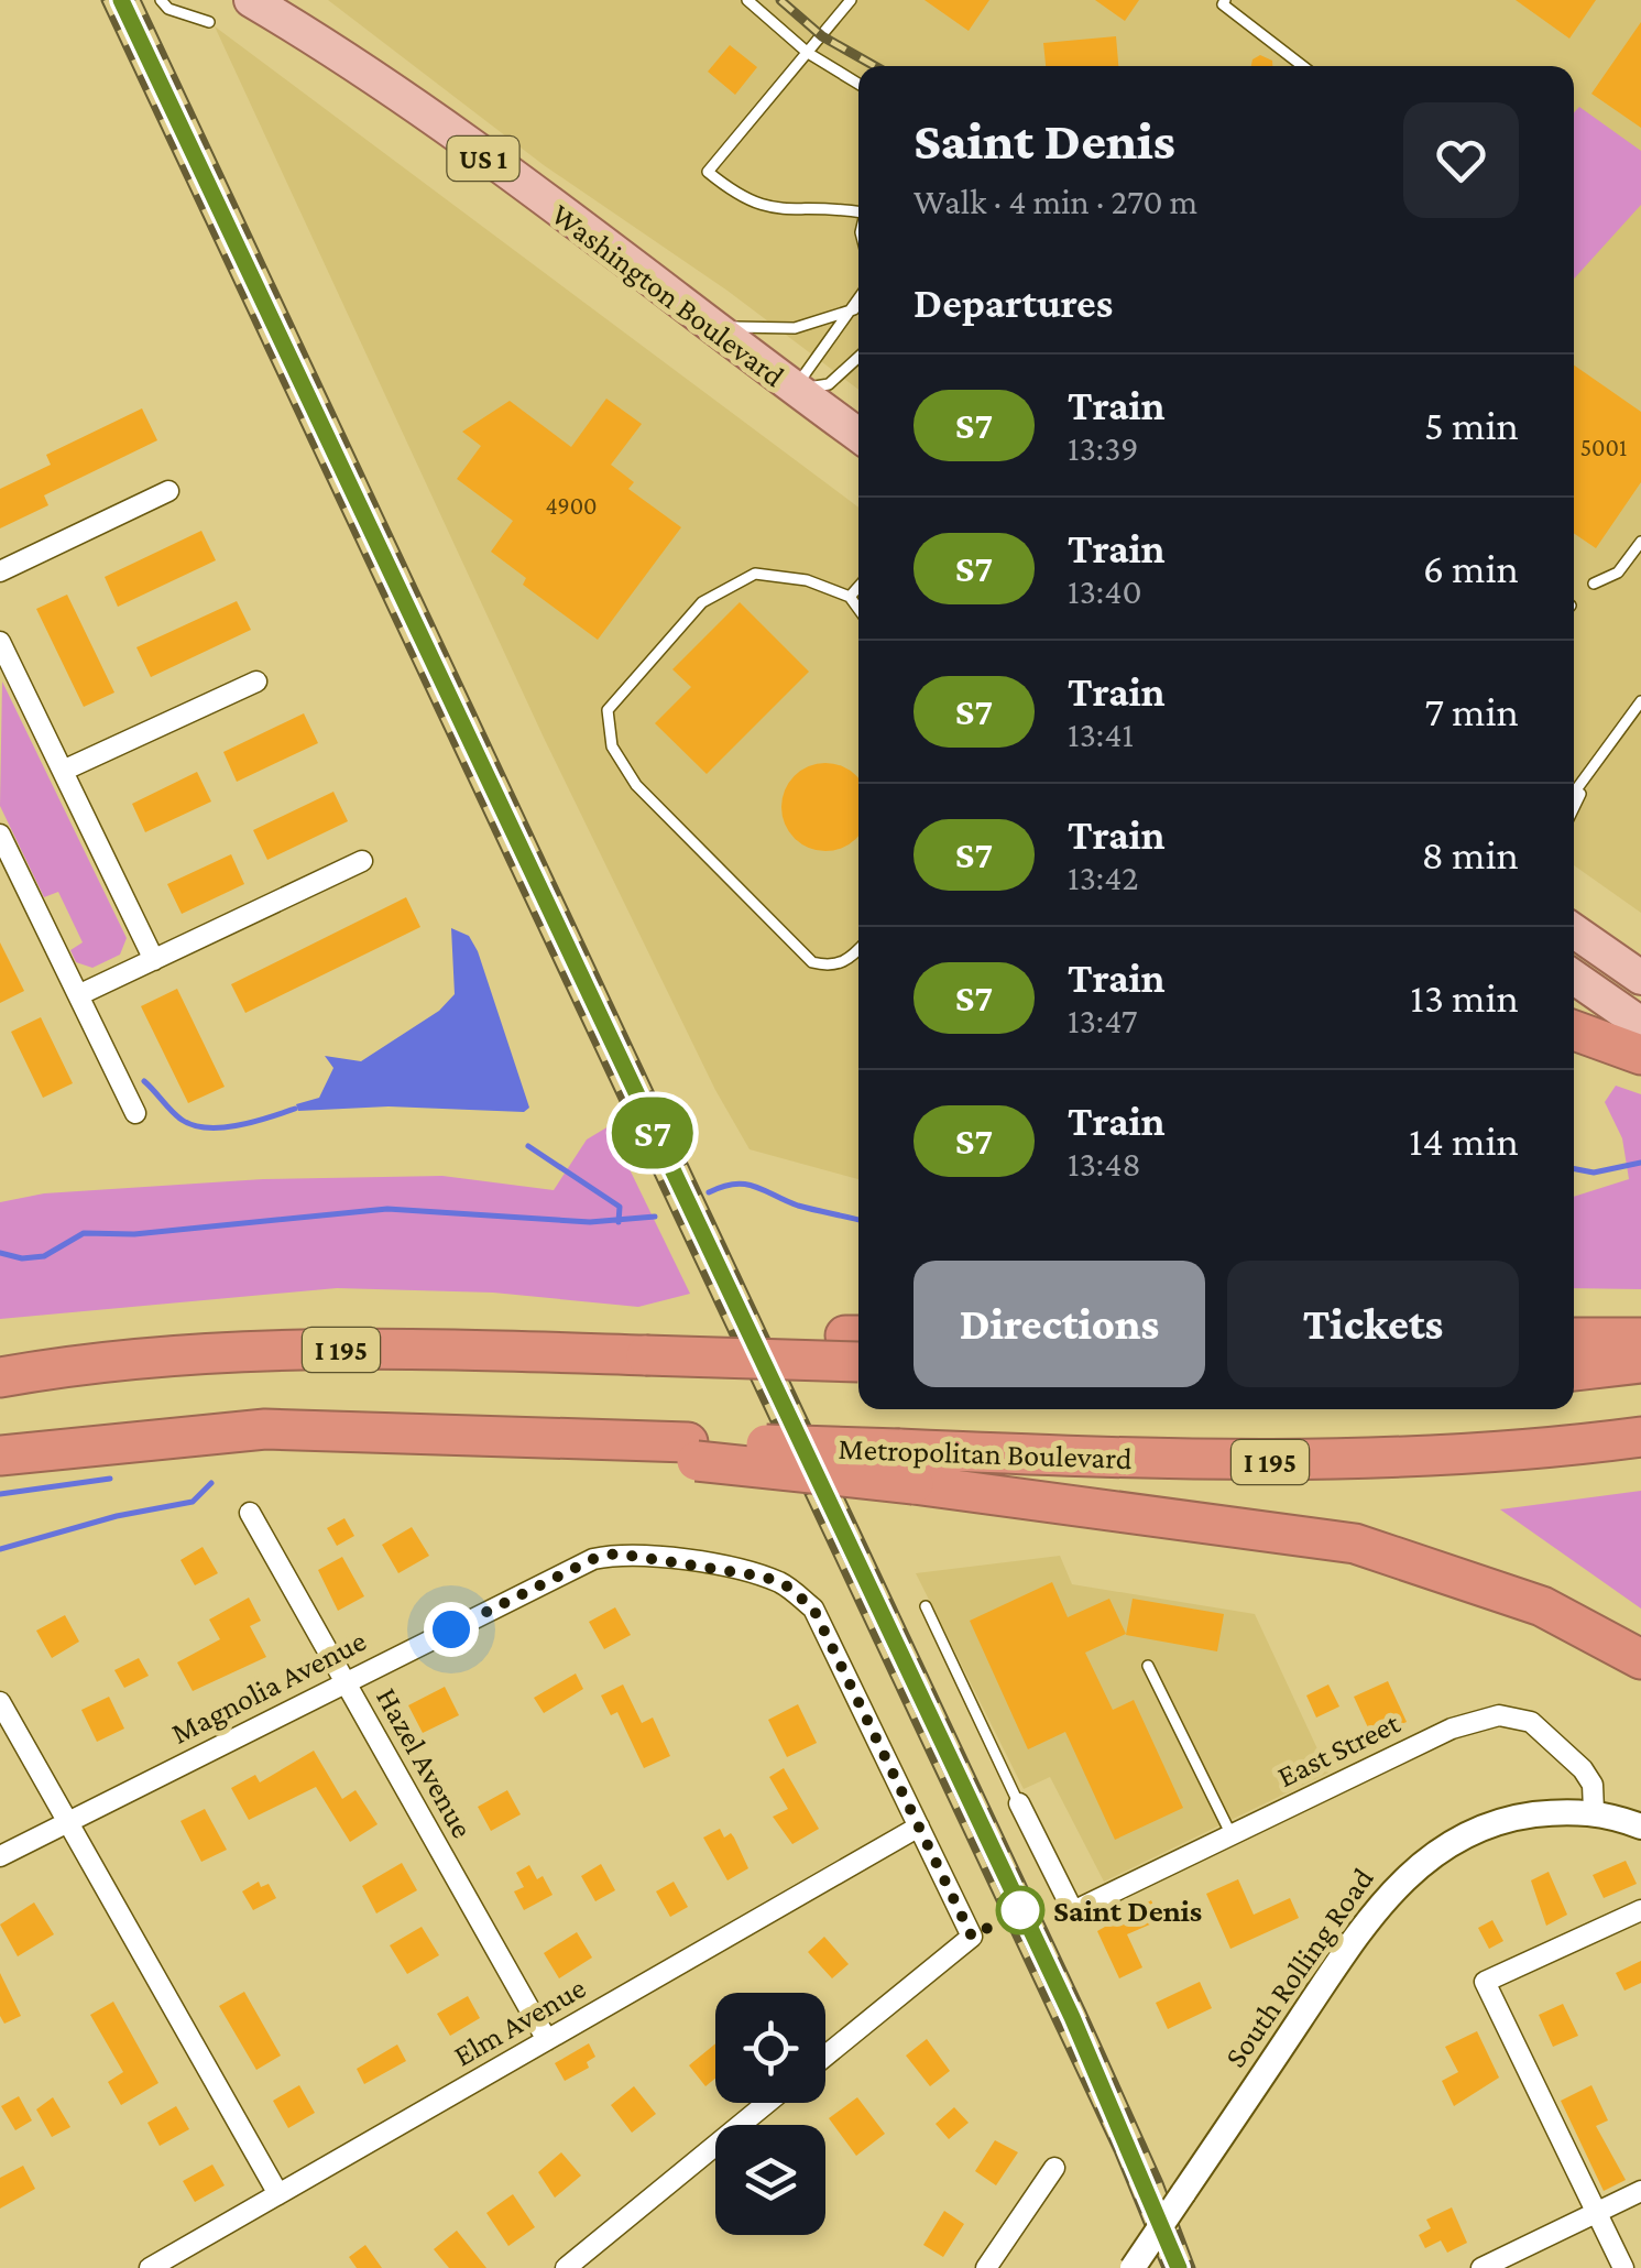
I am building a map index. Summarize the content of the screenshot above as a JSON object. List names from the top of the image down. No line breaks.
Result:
{"streets":{"highway":["I 195","Metropolitan Boulevard"],"main road":["US 1","Washington Boulevard"],"street":["Magnolia Avenue","East Street","Hazel Avenue","South Rolling Road","Elm Avenue"]},"crossings":[["Magnolia Avenue","Hazel Avenue"],["Magnolia Avenue","Elm Avenue"],["East Street","South Rolling Road"],["Hazel Avenue","Elm Avenue"]],"places":["Saint Denis"],"house_numbers":["5001","4900"],"page":{"on_map":"S7","heading":[["Saint Denis","Walk · 4 min · 270 m"],"Departures"],"list":[{"mark":"S7","name":"Train","note":"13:39","value":"5 min"},{"mark":"S7","name":"Train","note":"13:40","value":"6 min"},{"mark":"S7","name":"Train","note":"13:41","value":"7 min"},{"mark":"S7","name":"Train","note":"13:42","value":"8 min"},{"mark":"S7","name":"Train","note":"13:47","value":"13 min"},{"mark":"S7","name":"Train","note":"13:48","value":"14 min"}],"buttons":["Directions","Tickets"]}}
